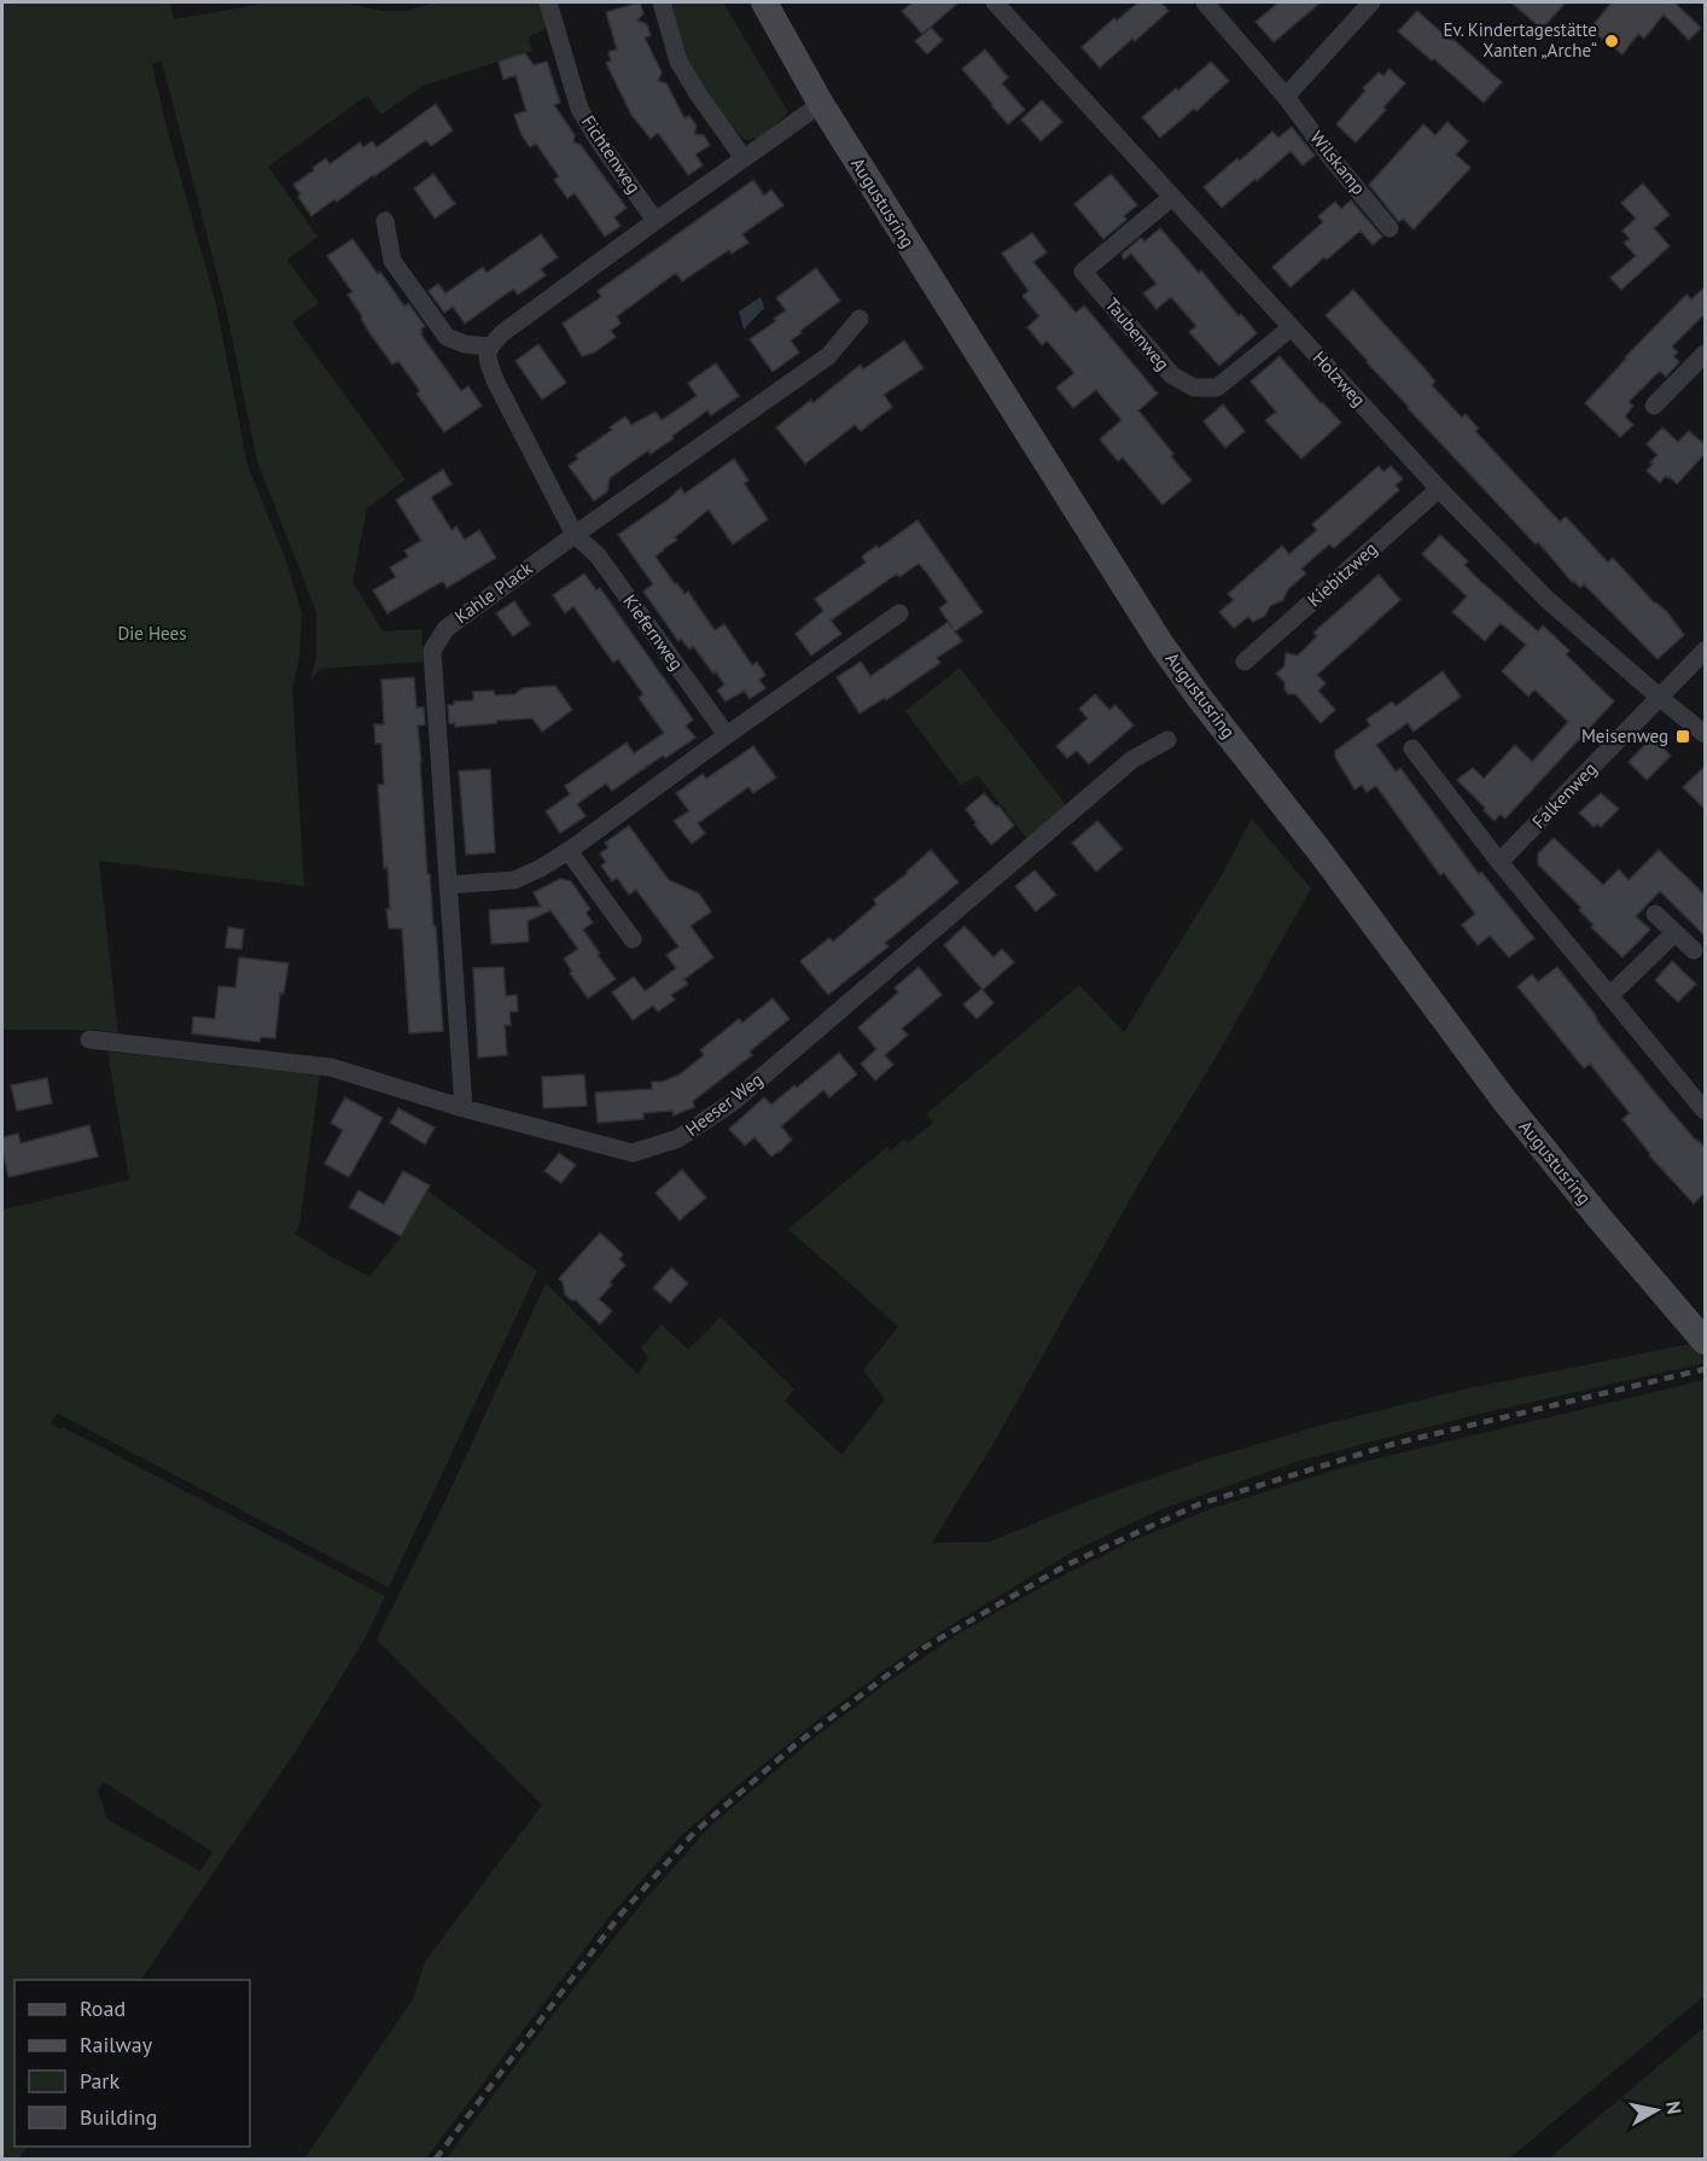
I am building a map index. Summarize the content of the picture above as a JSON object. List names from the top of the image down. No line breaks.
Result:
{"streets":{"main road":["Augustusring"],"street":["Fichtenweg","Wilskamp","Taubenweg","Holzweg","Kiebitzweg","Kahle Plack","Kiefernweg","Falkenweg","Heeser Weg"]},"crossings":[["Taubenweg","Holzweg"],["Holzweg","Kiebitzweg"],["Holzweg","Falkenweg"],["Kahle Plack","Kiefernweg"],["Kahle Plack","Heeser Weg"]],"parks":["Die Hees"],"places":{"other":["Ev. Kindertagestätte Xanten „Arche“"],"transit":["Meisenweg"]},"legend":["Road","Railway","Park","Building"],"north":"right"}
